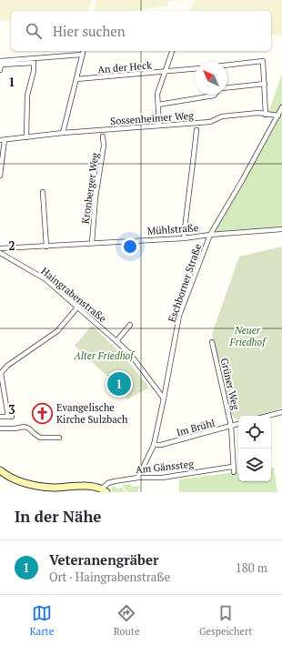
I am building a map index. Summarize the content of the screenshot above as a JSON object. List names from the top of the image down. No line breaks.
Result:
{"streets":{"street":["An der Heck","Sossenheimer Weg","Kronberger Weg","Mühlstraße","Eschborner Straße","Haingrabenstraße","Grüner Weg","Im Brühl","Am Gänssteg"]},"crossings":[["An der Heck","Sossenheimer Weg"],["Sossenheimer Weg","Eschborner Straße"],["Kronberger Weg","Mühlstraße"],["Mühlstraße","Eschborner Straße"],["Eschborner Straße","Haingrabenstraße"],["Eschborner Straße","Im Brühl"],["Eschborner Straße","Am Gänssteg"],["Grüner Weg","Im Brühl"],["Grüner Weg","Am Gänssteg"]],"parks":["Neuer Friedhof","Alter Friedhof"],"places":{"church":["Evangelische Kirche Sulzbach"]},"north":"top left","page":{"search":"Hier suchen","pins":"1","heading":"In der Nähe","list":[{"mark":"1","name":"Veteranengräber","note":"Ort · Haingrabenstraße","value":"180 m"}],"nav":["Karte","Route","Gespeichert"]},"grid":{"rows":["1","2","3"]}}
